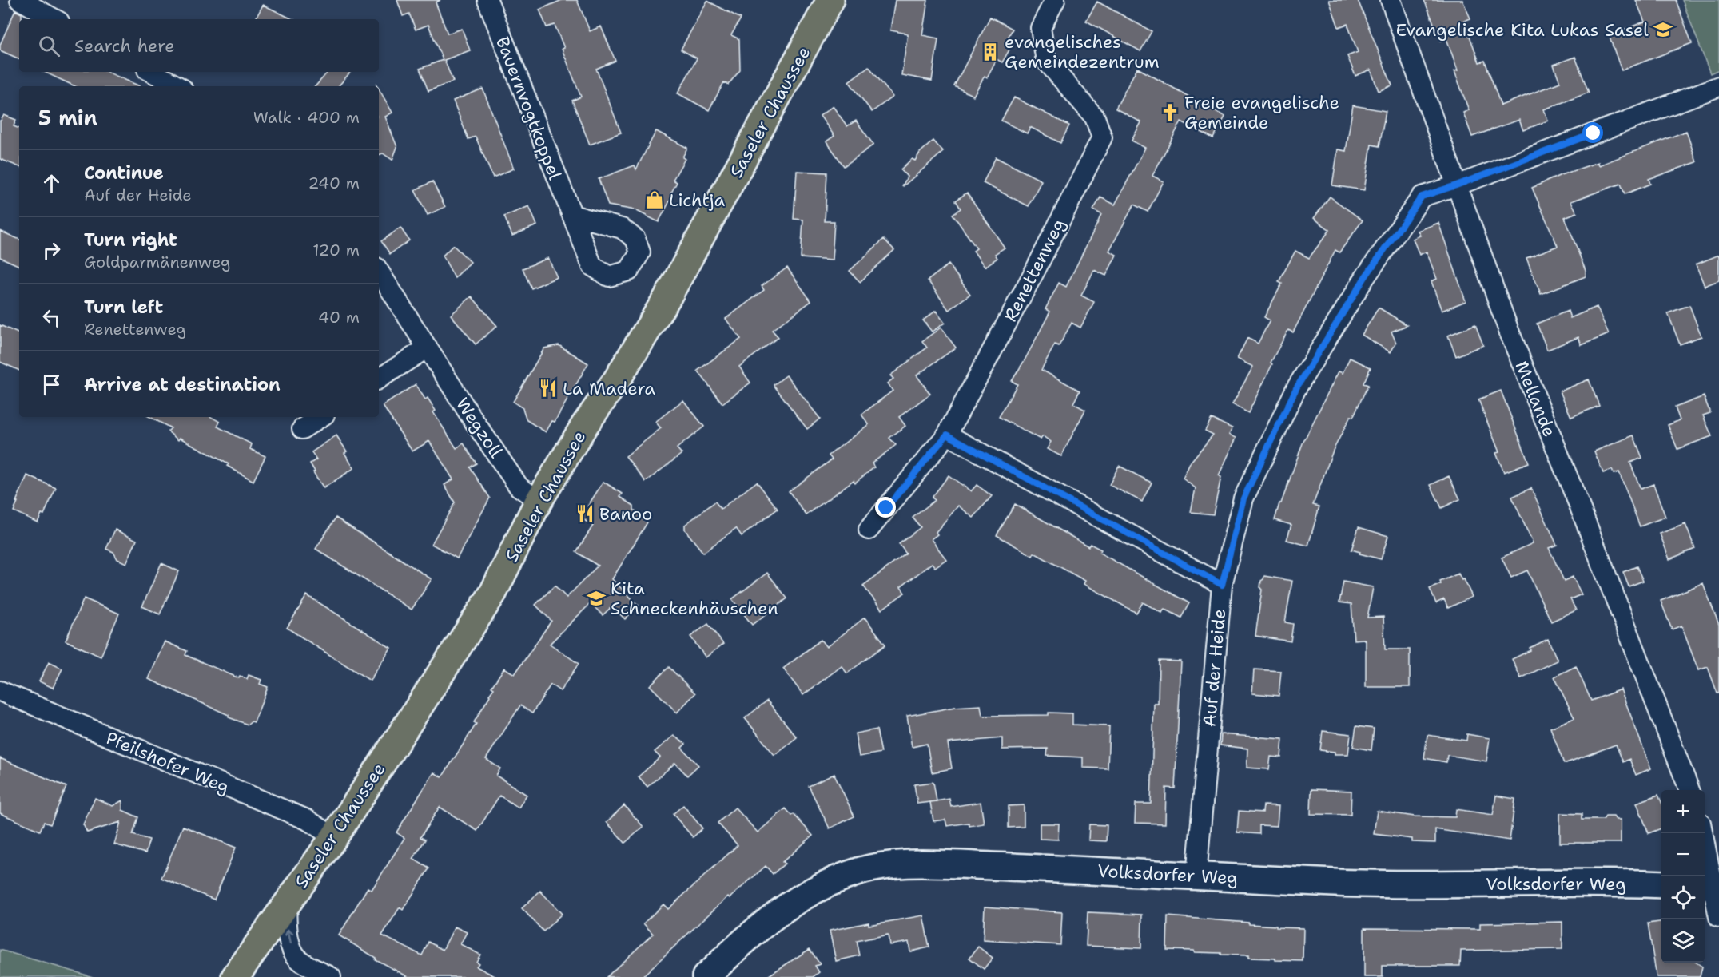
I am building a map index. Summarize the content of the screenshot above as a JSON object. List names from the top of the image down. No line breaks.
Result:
{"streets":{"main road":["Saseler Chaussee"],"street":["Bauernvogtkoppel","Renettenweg","Mellande","Wegzoll","Auf der Heide","Pfeilshofer Weg","Volksdorfer Weg"]},"crossings":[["Saseler Chaussee","Wegzoll"],["Saseler Chaussee","Pfeilshofer Weg"],["Mellande","Auf der Heide"],["Auf der Heide","Volksdorfer Weg"]],"places":{"school or university":["Evangelische Kita Lukas Sasel","Kita Schneckenhäuschen"],"building":["evangelisches Gemeindezentrum"],"church":["Freie evangelische Gemeinde"],"shop":["Lichtja"],"restaurant":["La Madera","Banoo"]},"page":{"search":"Search here","heading":["5 min","Walk · 400 m"],"list":[["Continue","Auf der Heide","240 m"],["Turn right","Goldparmänenweg","120 m"],["Turn left","Renettenweg","40 m"],"Arrive at destination"],"map_buttons":["+","−"]}}
